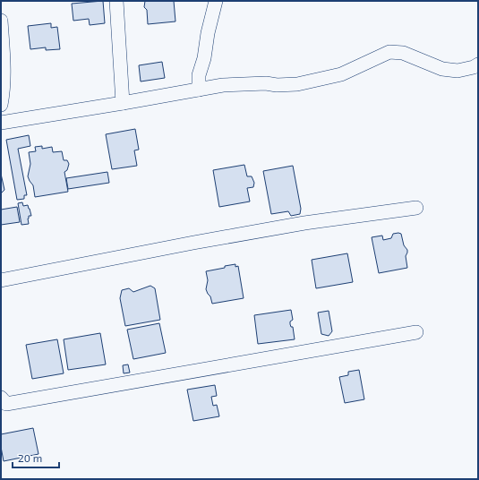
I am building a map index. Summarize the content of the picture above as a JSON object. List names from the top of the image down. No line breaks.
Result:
{"scale_bar":"20 m"}
